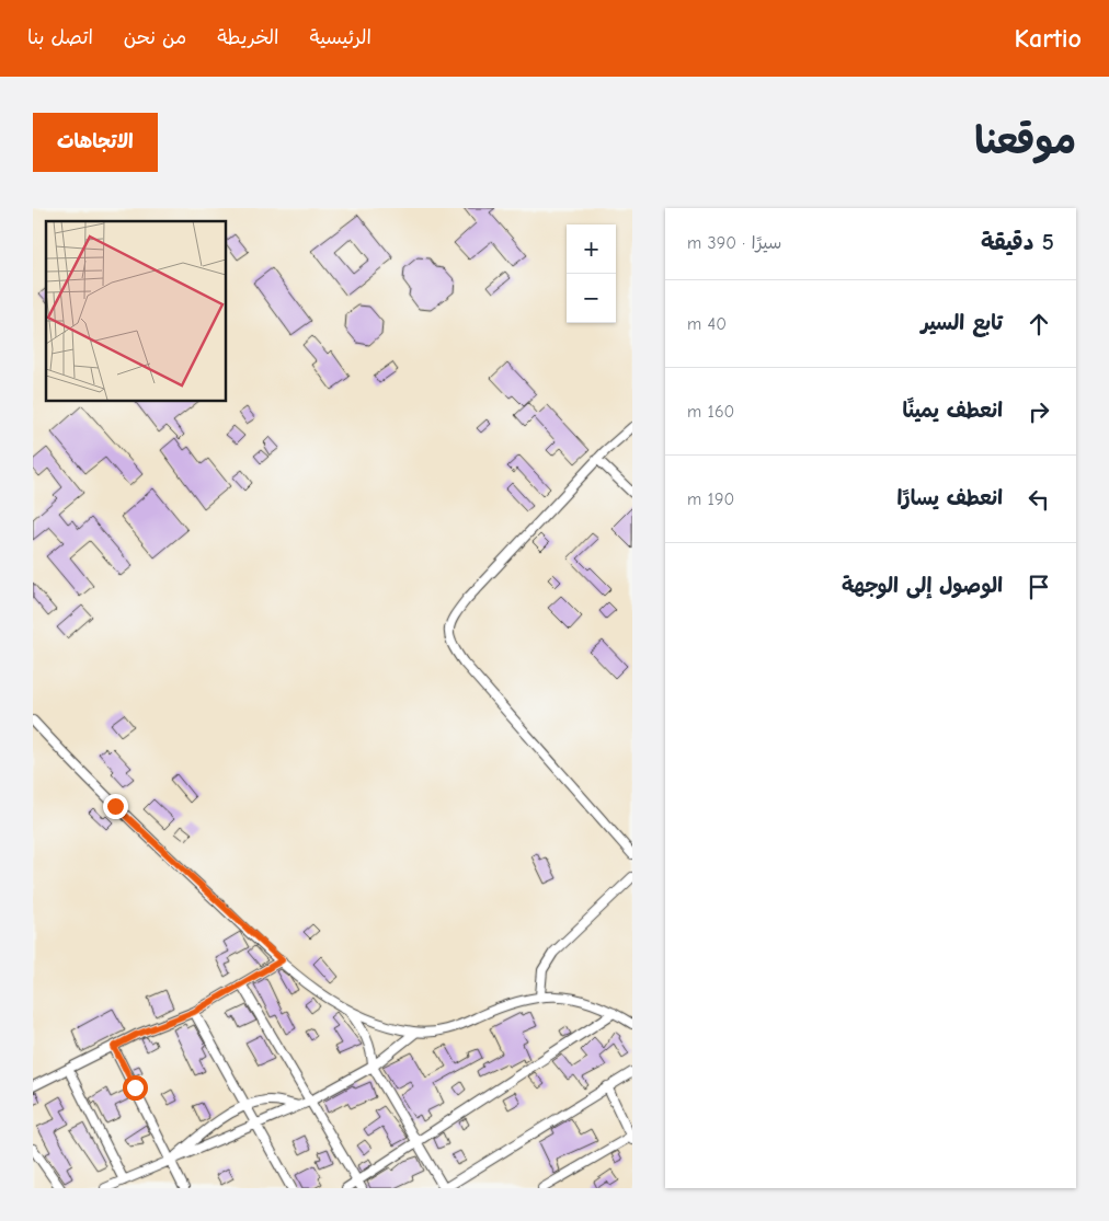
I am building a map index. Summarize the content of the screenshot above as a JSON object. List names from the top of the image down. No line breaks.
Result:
{"page":{"header":"Kartio","nav":["الرئيسية","الخريطة","من نحن","اتصل بنا"],"title":"موقعنا","buttons":"الاتجاهات","heading":["5 دقيقة","سيرًا · 390 m"],"map_buttons":["+","−"],"list":[["تابع السير","40 m"],["انعطف يمينًا","160 m"],["انعطف يسارًا","190 m"],"الوصول إلى الوجهة"]}}
